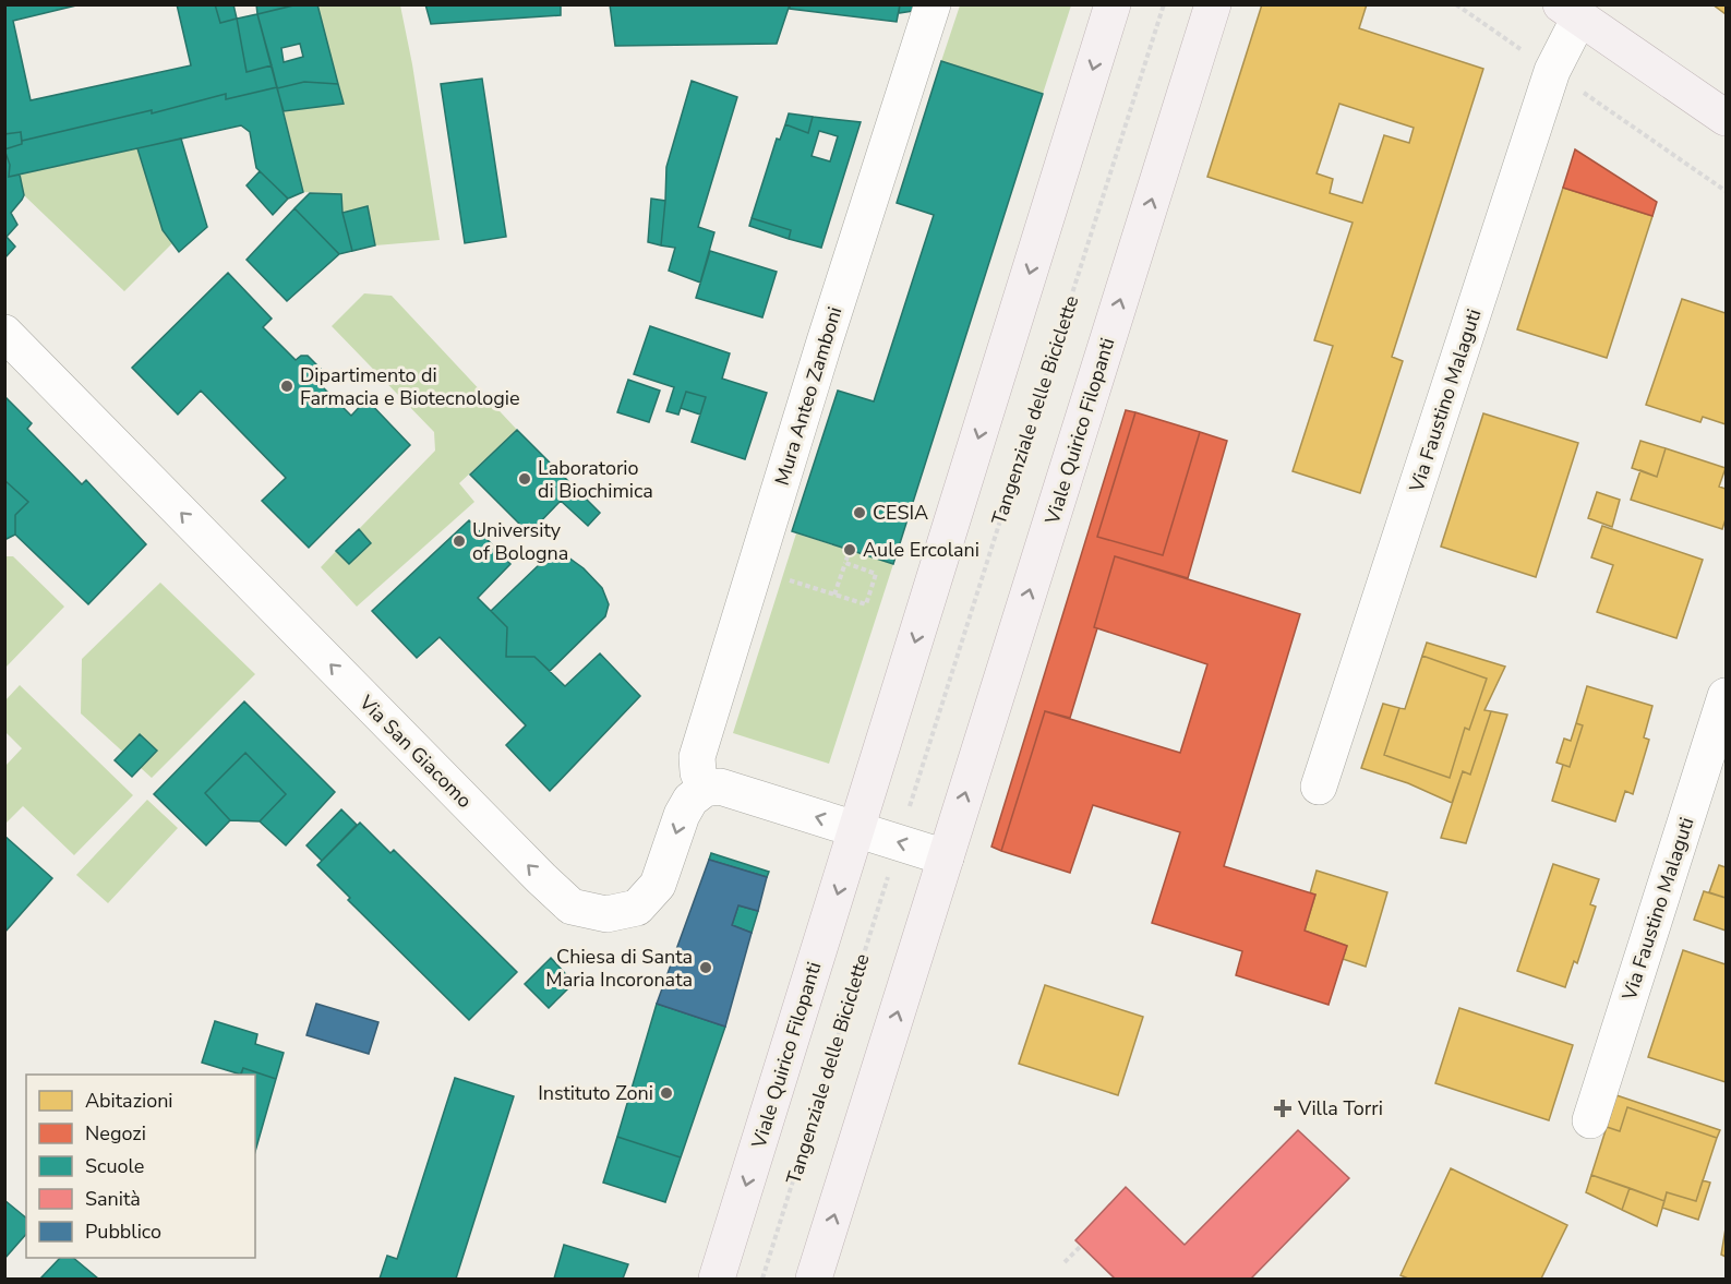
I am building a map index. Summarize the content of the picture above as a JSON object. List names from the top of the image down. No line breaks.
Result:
{"streets":{"main road":["Via Faustino Malaguti","Viale Quirico Filopanti"],"street":["Mura Anteo Zamboni","Via San Giacomo"],"path":["Tangenziale delle Biciclette"]},"crossings":[["Mura Anteo Zamboni","Via San Giacomo"]],"one_way":["Via San Giacomo"],"places":{"other":["Dipartimento di Farmacia e Biotecnologie","Laboratorio di Biochimica","CESIA","University of Bologna","Aule Ercolani","Chiesa di Santa Maria Incoronata","Instituto Zoni"],"health":["Villa Torri"]},"legend":["Abitazioni","Negozi","Scuole","Sanità","Pubblico"]}
